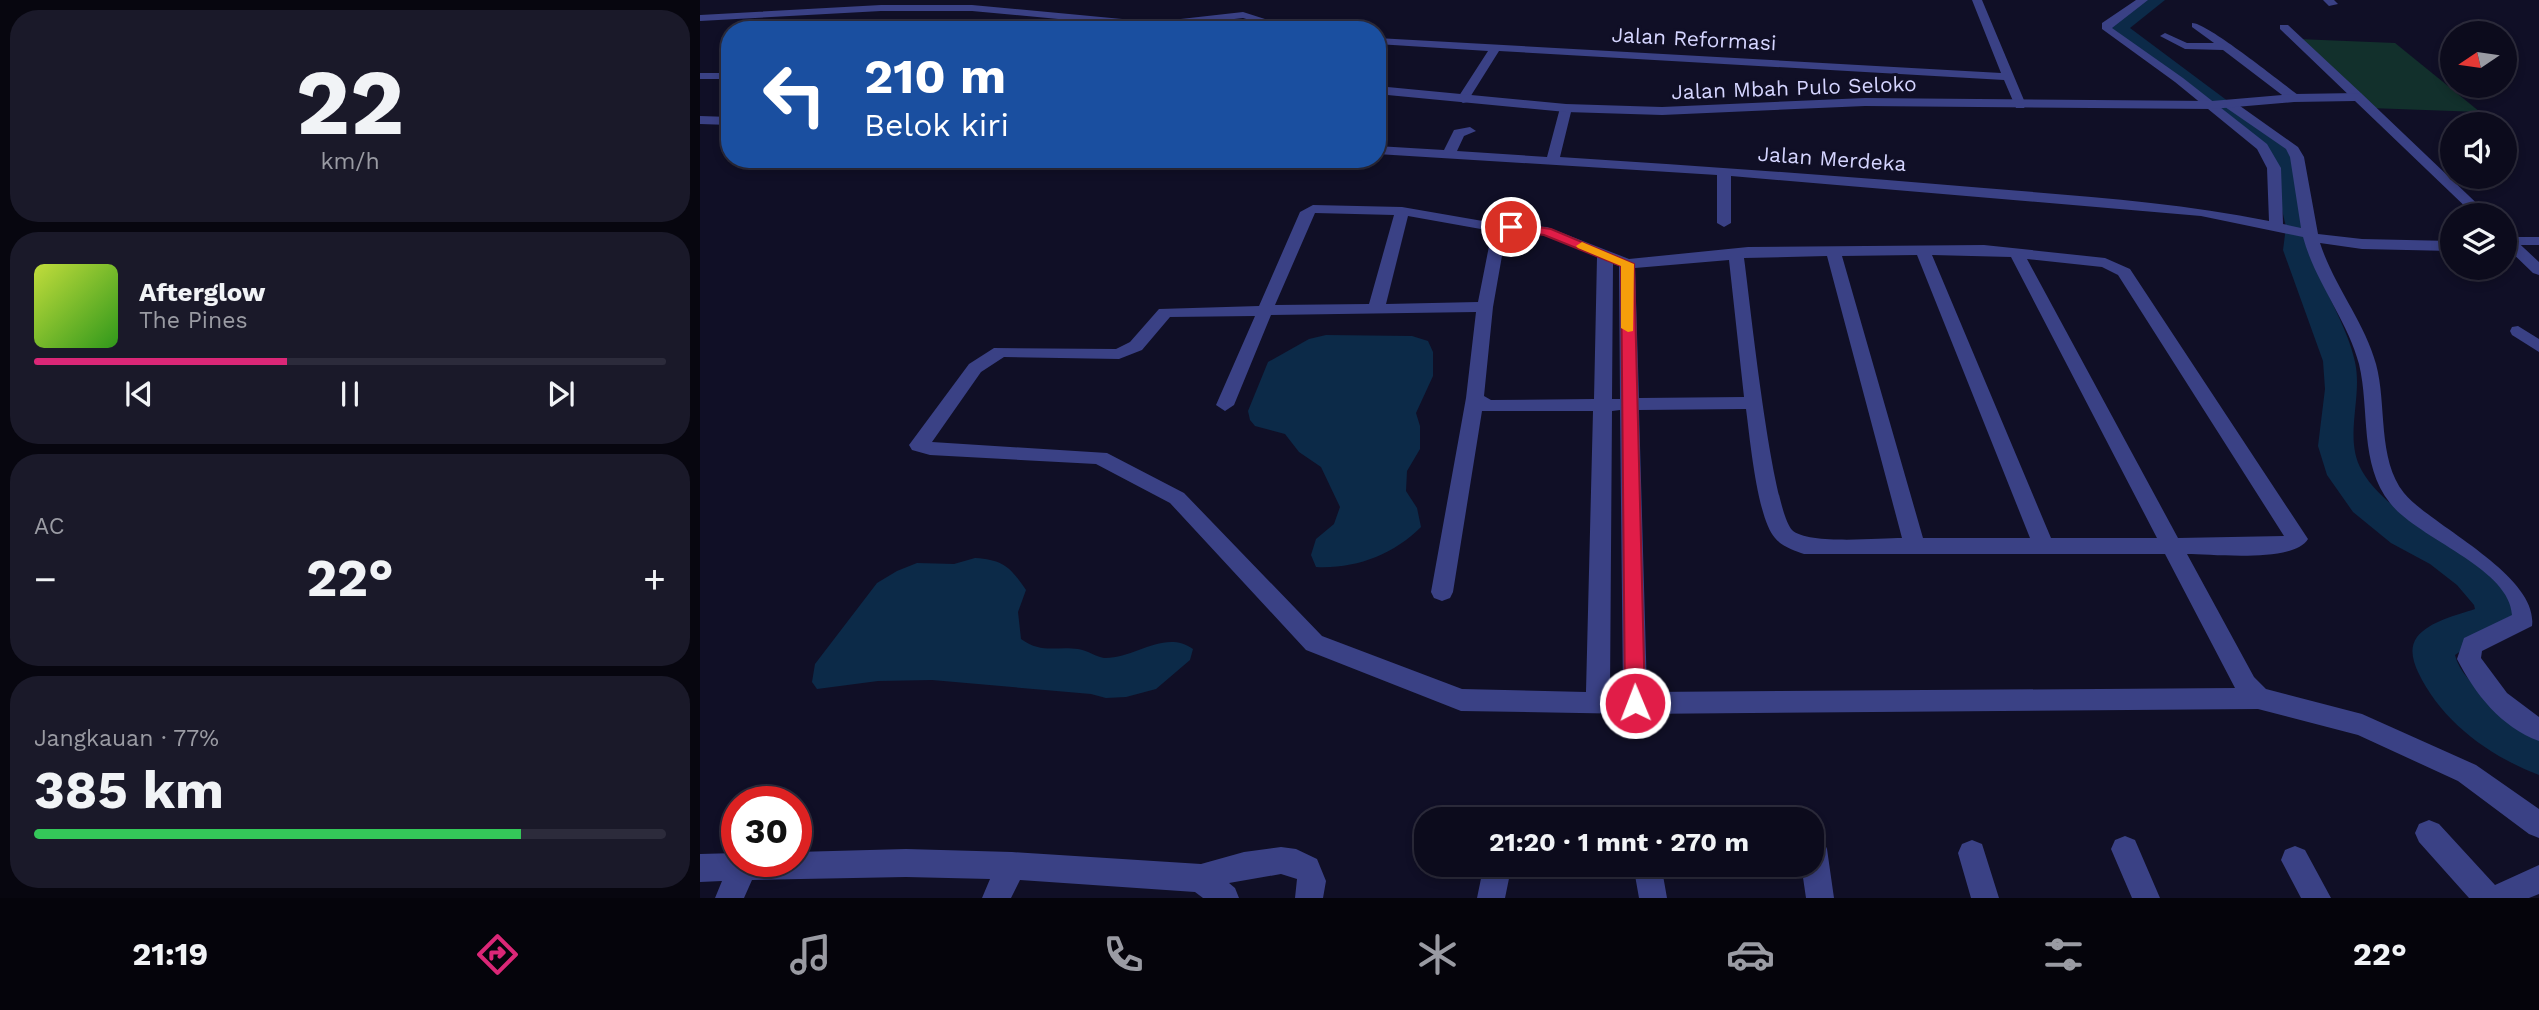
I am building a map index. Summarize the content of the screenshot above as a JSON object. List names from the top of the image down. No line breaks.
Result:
{"streets":{"street":["Jalan Reformasi","Jalan Mbah Pulo Seloko","Jalan Merdeka"]},"north":"left","page":{"tile":[["22","km/h"],"AC",["Jangkauan · 77%","385 km"]],"turn":["210 m","Belok kiri"],"song":["Afterglow","The Pines"],"heat":["−","22°","+"],"limit":"30","trip":"21:20 · 1 mnt · 270 m","tabs":["21:19","22°"]}}
